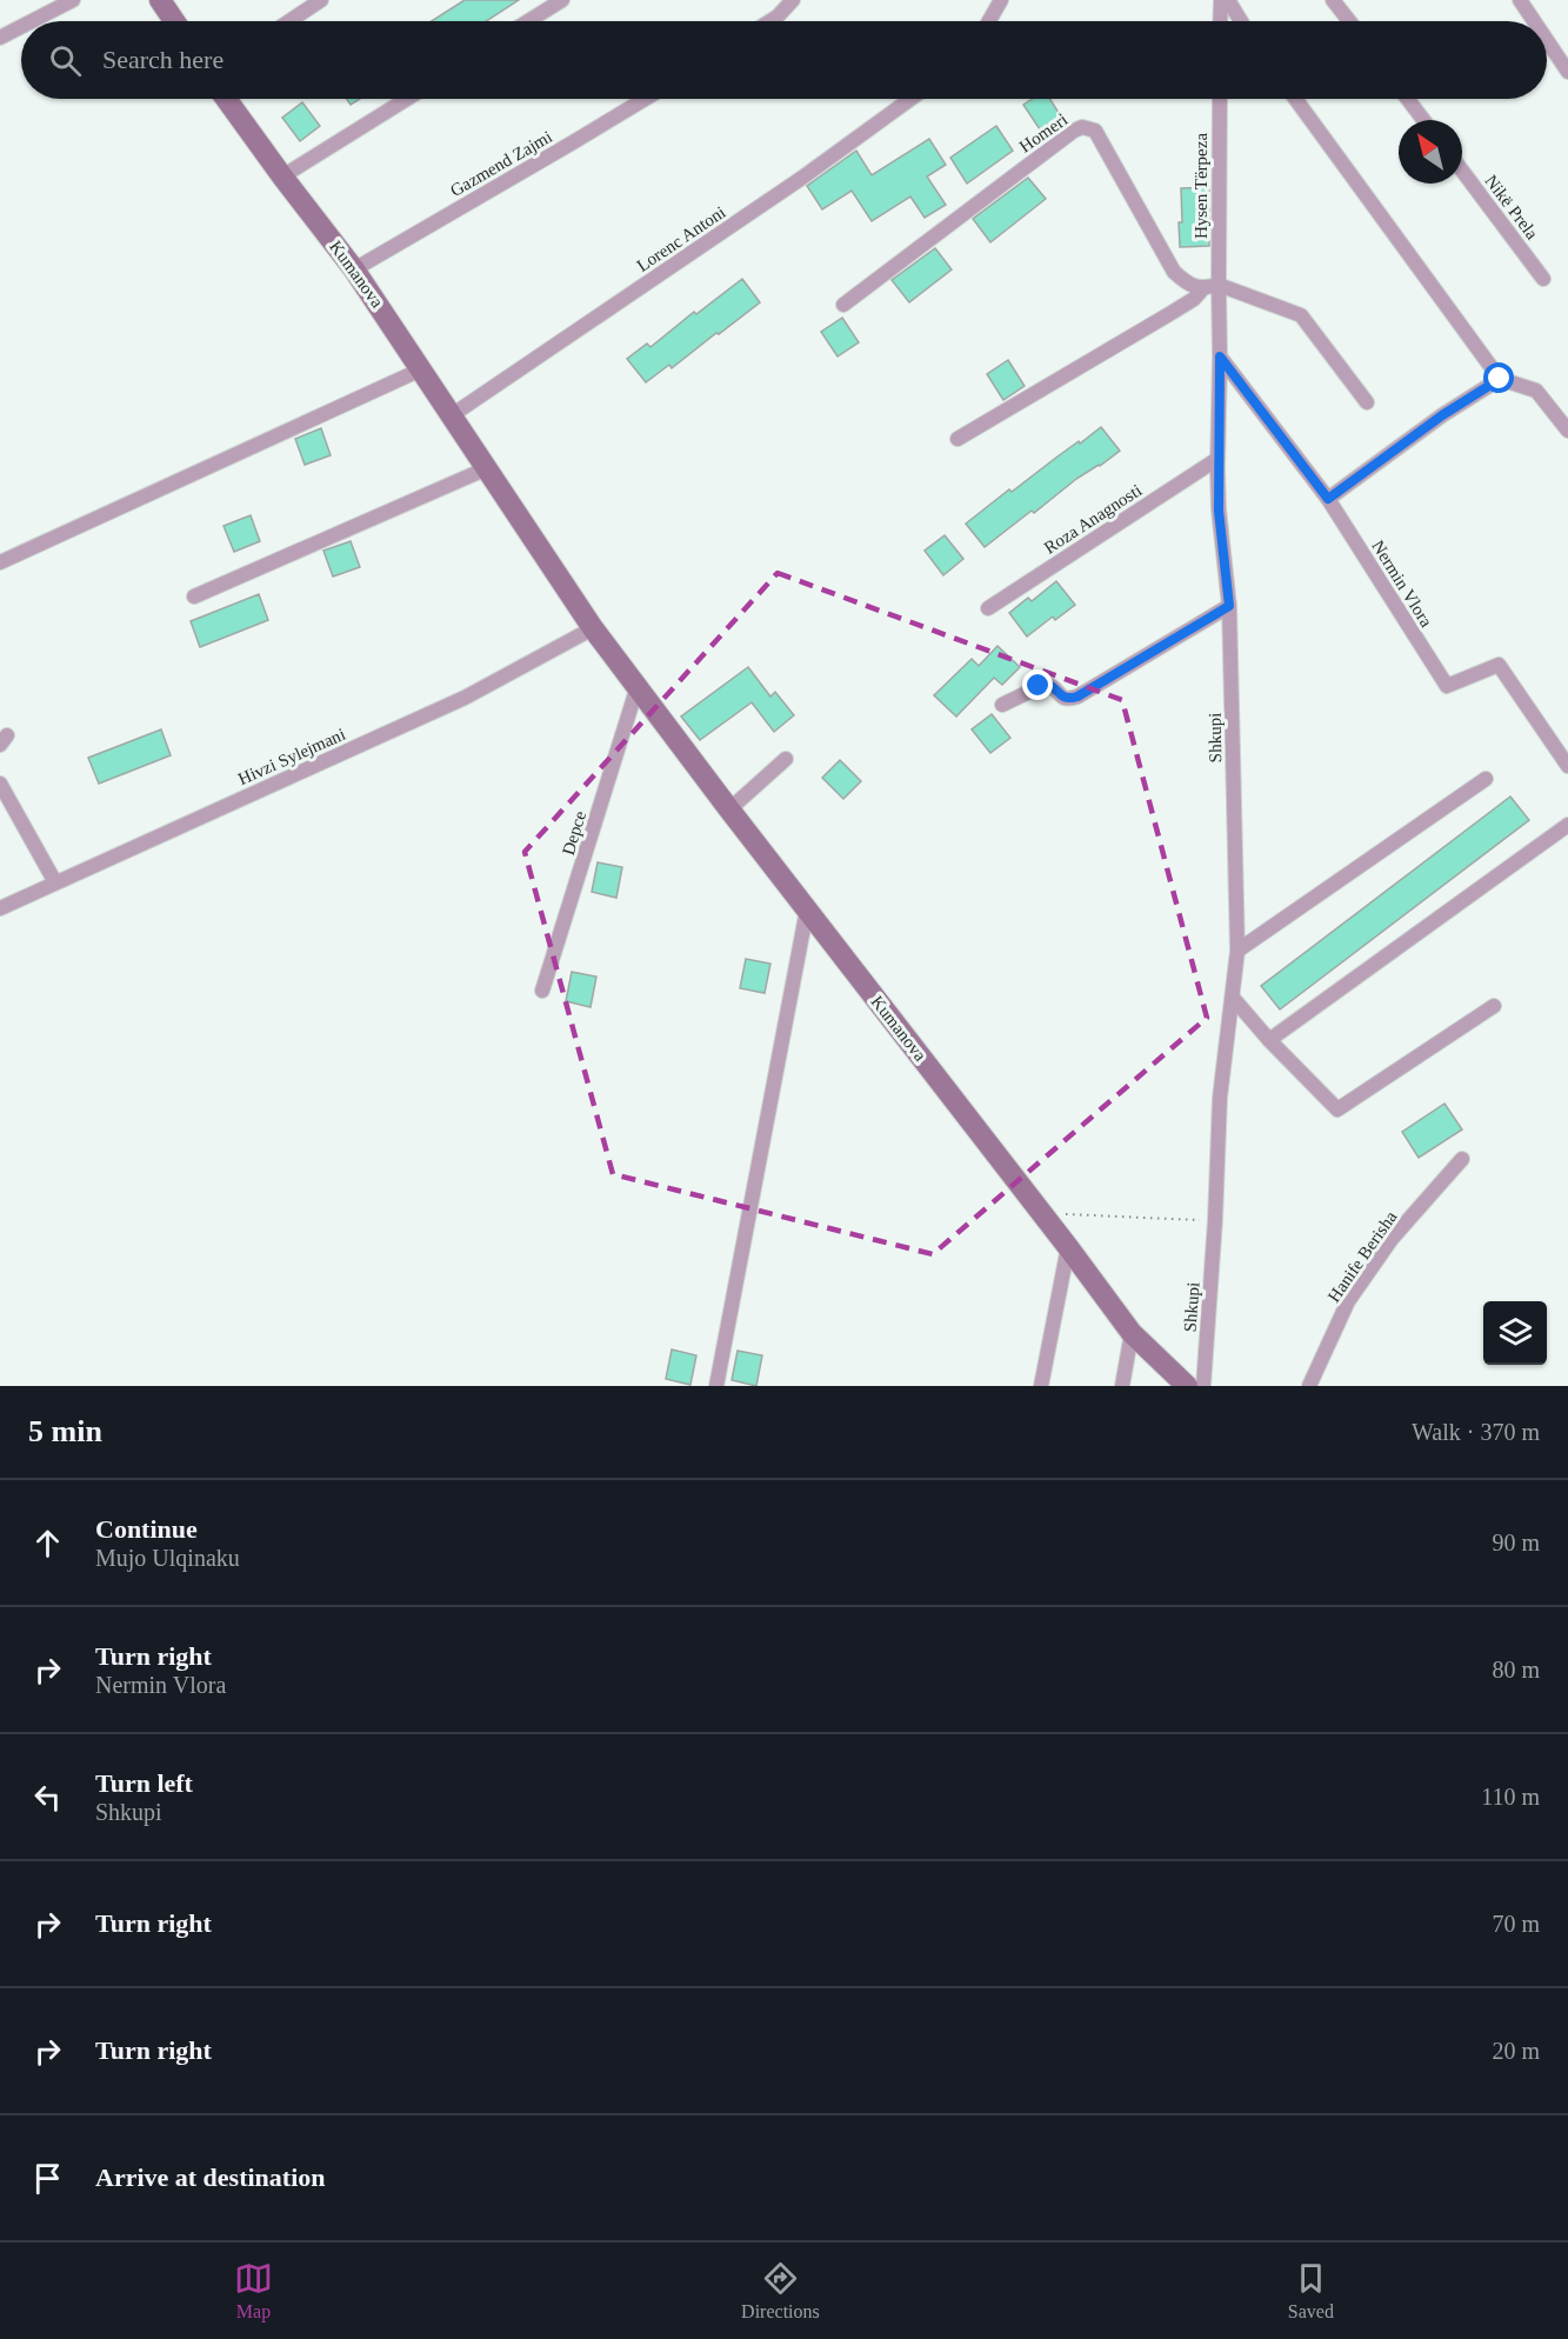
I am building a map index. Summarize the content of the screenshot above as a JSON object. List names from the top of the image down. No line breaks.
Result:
{"streets":{"main road":["Kumanova"],"street":["Homeri","Gazmend Zajmi","Hysen Tërpeza","Nikë Prela","Lorenc Antoni","Roza Anagnosti","Nermin Vlora","Shkupi","Hivzi Sylejmani","Depce","Hanife Berisha"]},"crossings":[["Gazmend Zajmi","Kumanova"],["Hysen Tërpeza","Shkupi"],["Lorenc Antoni","Kumanova"],["Kumanova","Hivzi Sylejmani"],["Kumanova","Depce"],["Roza Anagnosti","Shkupi"],["Nermin Vlora","Shkupi"]],"north":"top left","page":{"search":"Search here","heading":["5 min","Walk · 370 m"],"list":[["Continue","Mujo Ulqinaku","90 m"],["Turn right","Nermin Vlora","80 m"],["Turn left","Shkupi","110 m"],["Turn right","70 m"],["Turn right","20 m"],"Arrive at destination"],"nav":["Map","Directions","Saved"]}}
